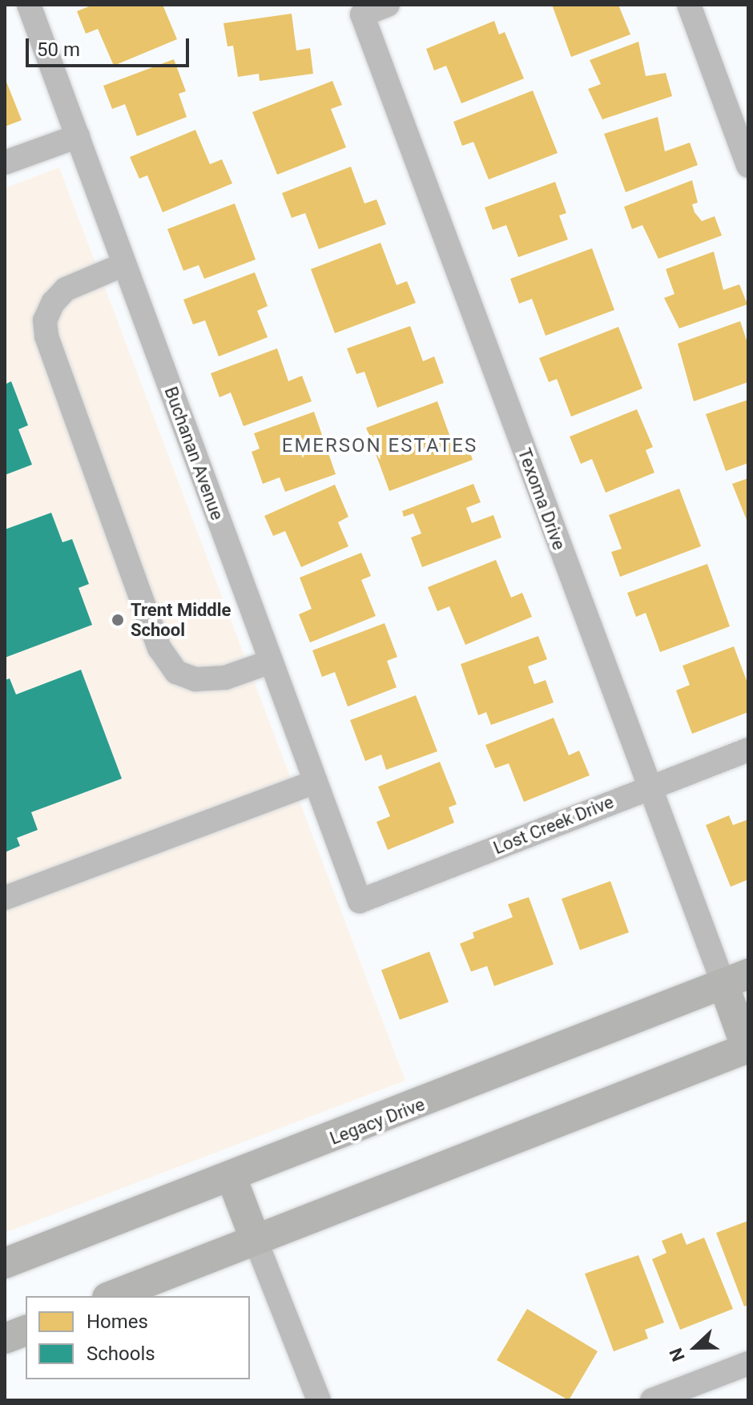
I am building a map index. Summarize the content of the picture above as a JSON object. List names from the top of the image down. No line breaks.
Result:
{"streets":{"main road":["Legacy Drive"],"street":["Buchanan Avenue","Texoma Drive","Lost Creek Drive"]},"crossings":[["Buchanan Avenue","Lost Creek Drive"],["Texoma Drive","Lost Creek Drive"],["Texoma Drive","Legacy Drive"]],"districts":["EMERSON ESTATES"],"places":["Trent Middle School"],"legend":["Homes","Schools"],"scale_bar":"50 m","north":"left"}
